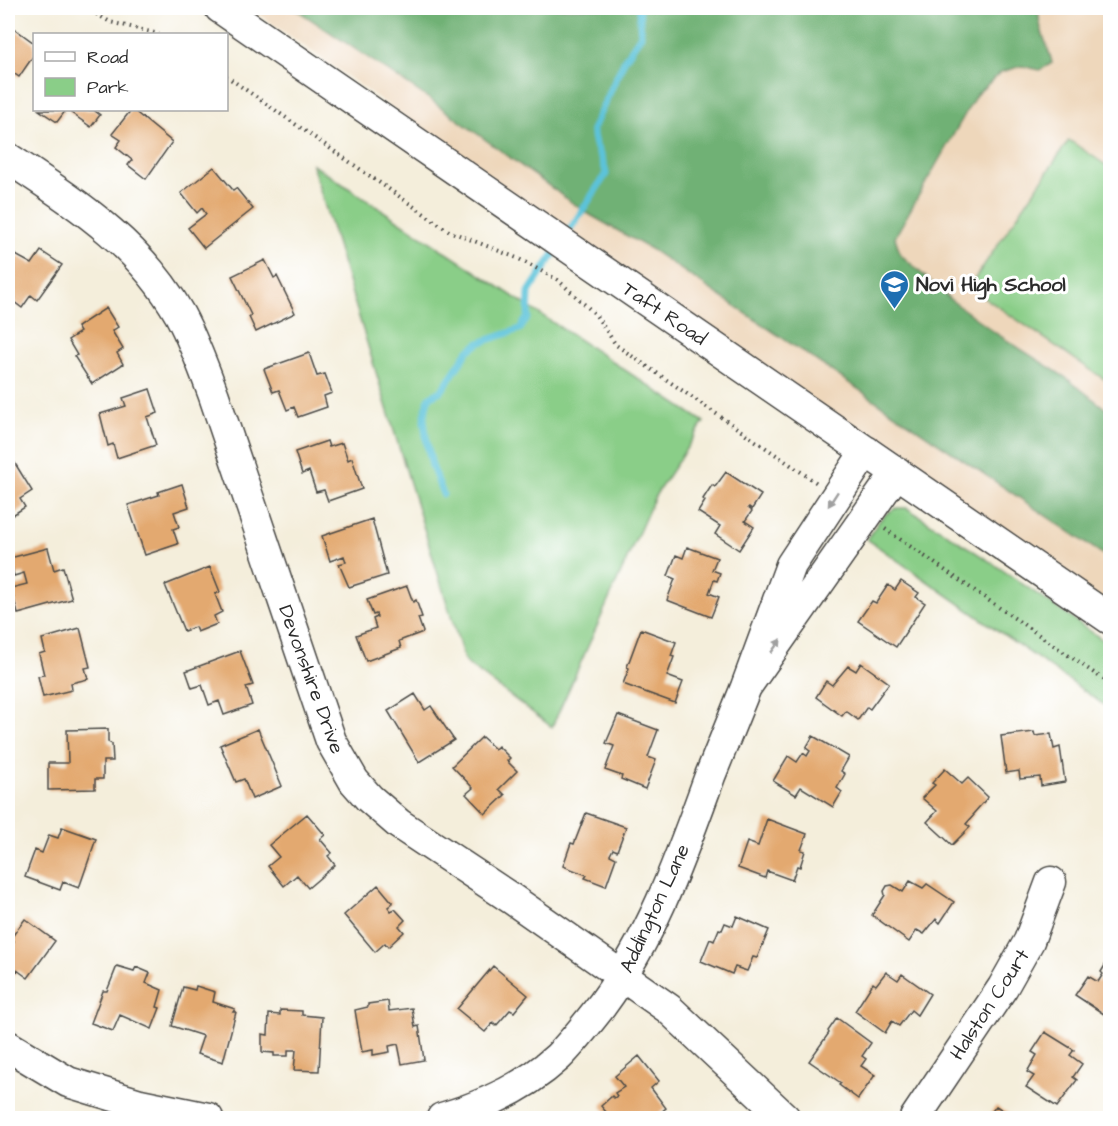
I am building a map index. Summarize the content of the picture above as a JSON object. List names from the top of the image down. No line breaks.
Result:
{"streets":{"street":["Taft Road","Devonshire Drive","Addington Lane","Halston Court"]},"crossings":[["Taft Road","Addington Lane"],["Devonshire Drive","Addington Lane"]],"places":{"school or university":["Novi High School"]},"legend":["Road","Park"]}
